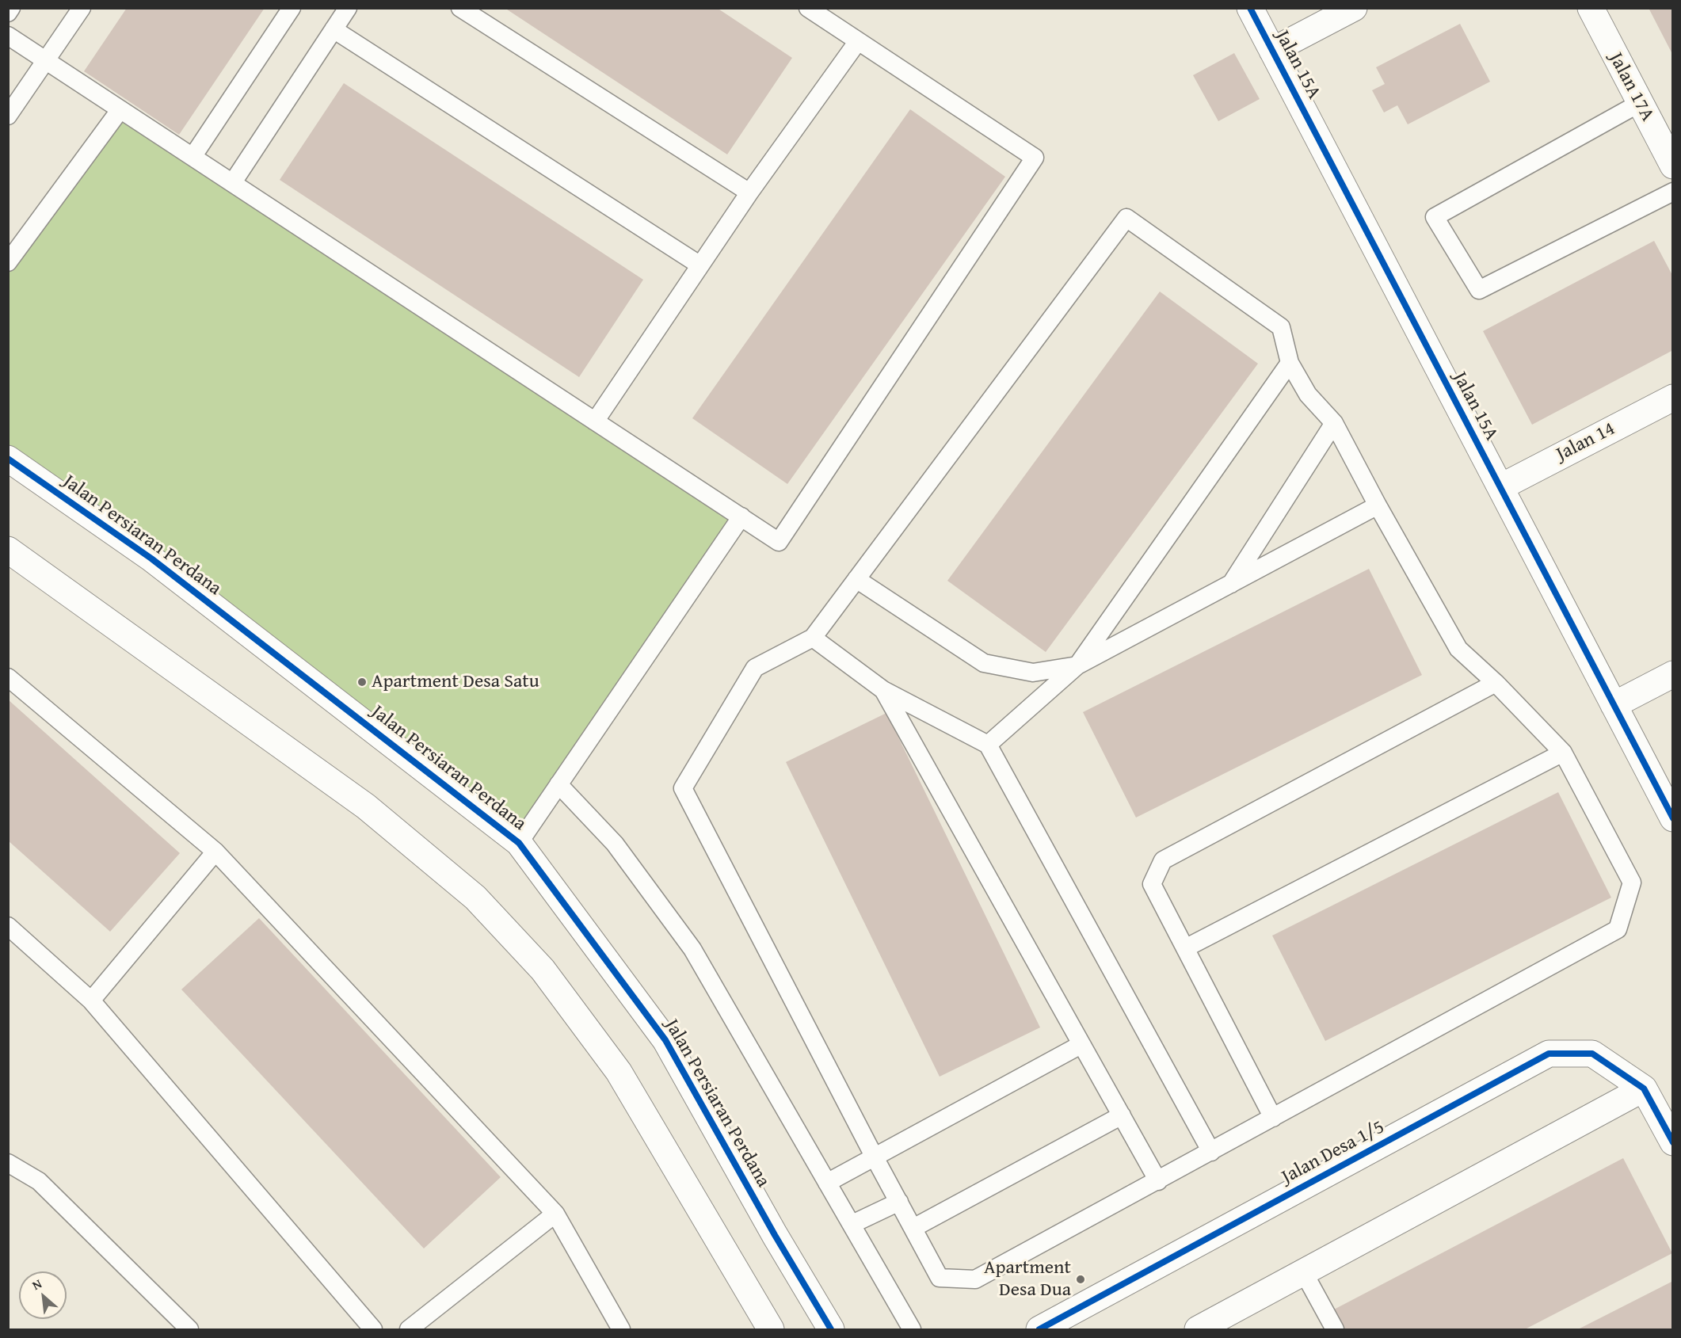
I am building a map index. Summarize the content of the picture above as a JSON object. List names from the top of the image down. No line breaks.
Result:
{"streets":{"street":["Jalan 15A","Jalan 17A","Jalan 14","Jalan Persiaran Perdana","Jalan Desa 1/5"]},"crossings":[["Jalan 15A","Jalan 14"]],"places":["Apartment Desa Satu","Apartment Desa Dua"],"north":"top left"}
